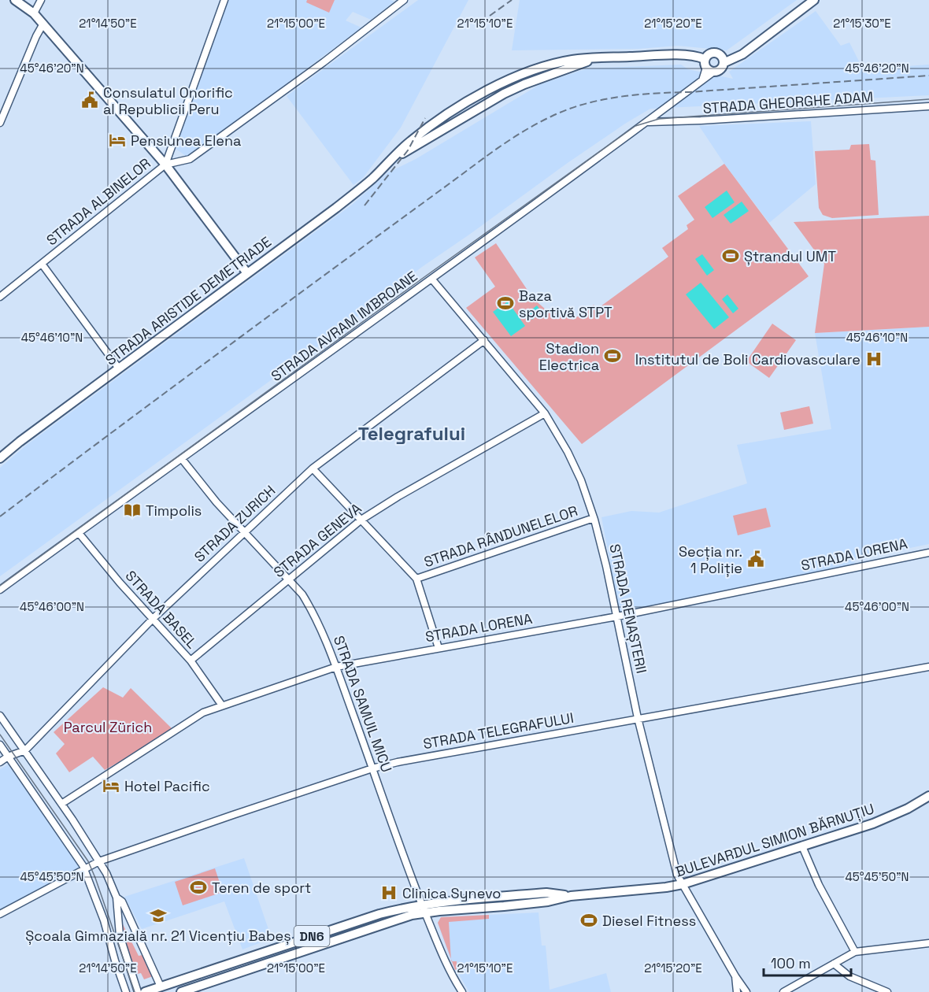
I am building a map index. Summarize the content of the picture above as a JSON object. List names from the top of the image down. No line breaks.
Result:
{"streets":{"main road":["STRADA ARISTIDE DEMETRIADE","BULEVARDUL SIMION BĂRNUȚIU","DN6"],"street":["STRADA GHEORGHE ADAM","STRADA ALBINELOR","STRADA AVRAM IMBROANE","STRADA ZURICH","STRADA RÂNDUNELELOR","STRADA GENEVA","STRADA LORENA","STRADA RENAȘTERII","STRADA BASEL","STRADA SAMUIL MICU","STRADA TELEGRAFULUI"]},"crossings":[["STRADA GHEORGHE ADAM","STRADA AVRAM IMBROANE"],["STRADA ARISTIDE DEMETRIADE","STRADA AVRAM IMBROANE"],["STRADA AVRAM IMBROANE","STRADA RENAȘTERII"],["STRADA AVRAM IMBROANE","STRADA BASEL"],["STRADA AVRAM IMBROANE","STRADA SAMUIL MICU"],["STRADA ZURICH","STRADA RENAȘTERII"],["STRADA ZURICH","STRADA BASEL"],["STRADA ZURICH","STRADA SAMUIL MICU"],["STRADA RÂNDUNELELOR","STRADA RENAȘTERII"],["STRADA GENEVA","STRADA RENAȘTERII"],["STRADA GENEVA","STRADA BASEL"],["STRADA GENEVA","STRADA SAMUIL MICU"],["STRADA LORENA","STRADA RENAȘTERII"],["STRADA LORENA","STRADA BASEL"],["STRADA LORENA","STRADA SAMUIL MICU"],["STRADA RENAȘTERII","STRADA TELEGRAFULUI"],["STRADA RENAȘTERII","BULEVARDUL SIMION BĂRNUȚIU"],["STRADA SAMUIL MICU","STRADA TELEGRAFULUI"],["STRADA SAMUIL MICU","BULEVARDUL SIMION BĂRNUȚIU"]],"districts":["Telegrafului"],"parks":["Parcul Zürich"],"places":{"public building":["Consulatul Onorific al Republicii Peru","Secția nr. 1 Poliție"],"hotel":["Pensiunea Elena","Hotel Pacific"],"sports":["Ștrandul UMT","Baza sportivă STPT","Stadion Electrica","Teren de sport","Diesel Fitness"],"hospital":["Institutul de Boli Cardiovasculare","Clinica Synevo"],"library":["Timpolis"],"school or university":["Școala Gimnazială nr. 21 Vicențiu Babeș"]},"scale_bar":"100 m","coordinates":["21°14'50\"E","21°15'00\"E","21°15'10\"E","21°15'20\"E","21°15'30\"E","45°46'20\"N","45°46'10\"N","45°46'00\"N","45°45'50\"N"]}
